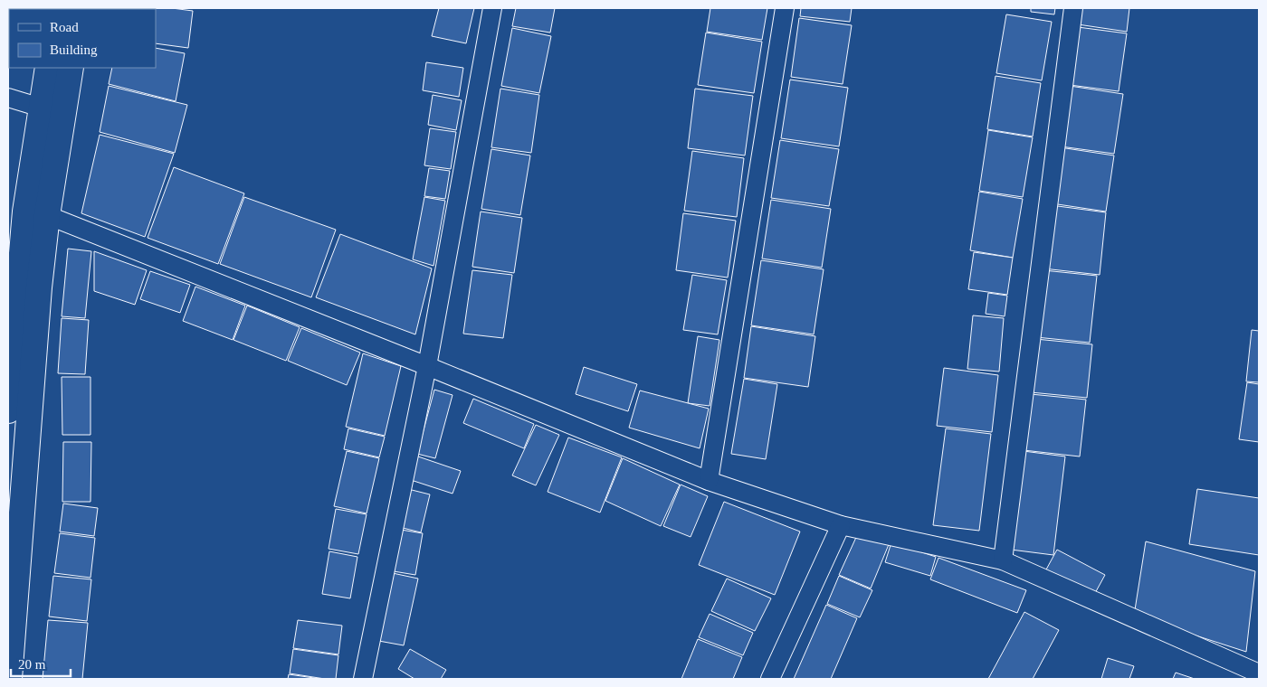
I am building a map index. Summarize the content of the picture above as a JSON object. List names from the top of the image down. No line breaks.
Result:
{"legend":["Road","Building"],"scale_bar":"20 m"}
